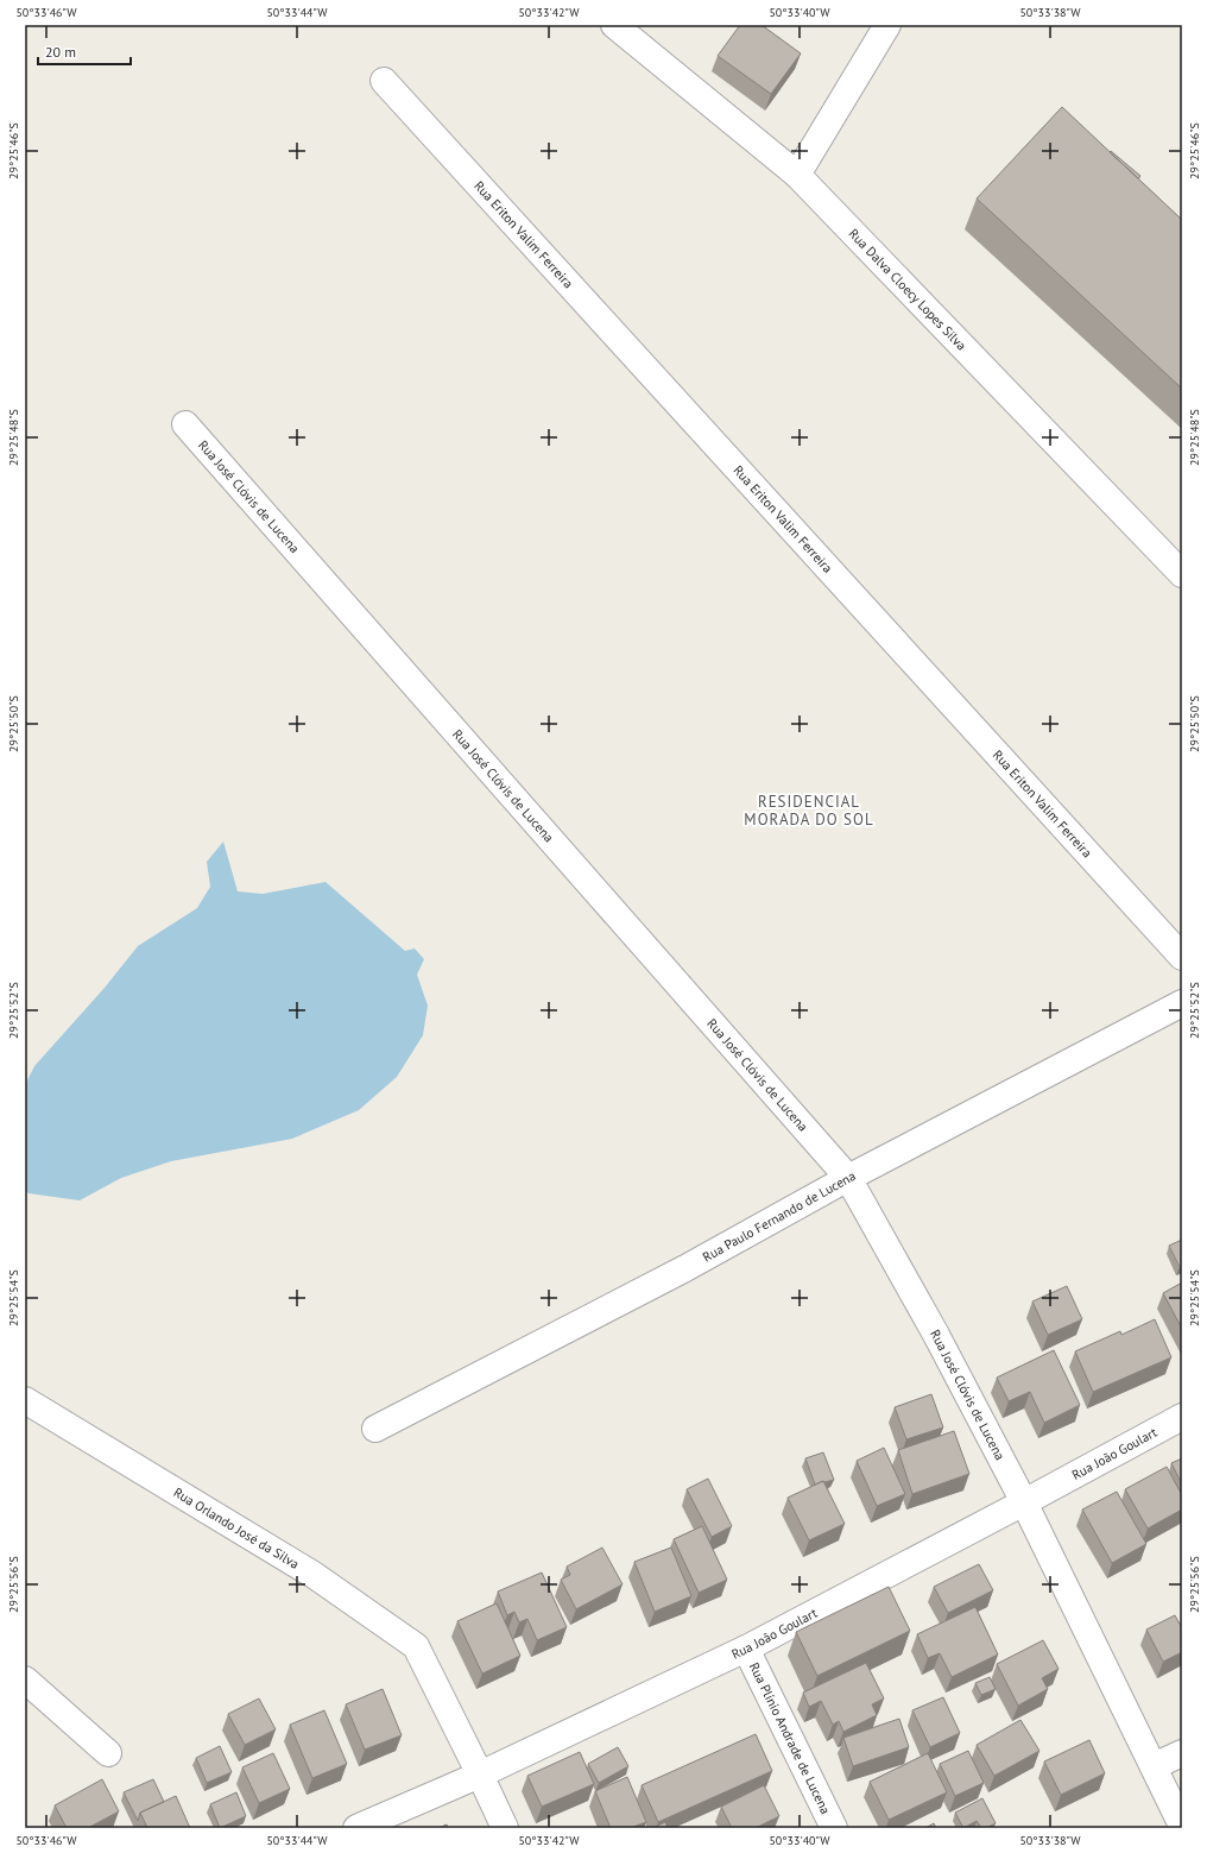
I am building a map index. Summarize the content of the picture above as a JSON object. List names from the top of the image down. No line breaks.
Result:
{"streets":{"street":["Rua Eriton Valim Ferreira","Rua Dalva Cloecy Lopes Silva","Rua José Clóvis de Lucena","Rua Paulo Fernando de Lucena","Rua João Goulart","Rua Orlando José da Silva","Rua Plínio Andrade de Lucena"]},"crossings":[["Rua José Clóvis de Lucena","Rua Paulo Fernando de Lucena"],["Rua José Clóvis de Lucena","Rua João Goulart"],["Rua João Goulart","Rua Orlando José da Silva"],["Rua João Goulart","Rua Plínio Andrade de Lucena"]],"districts":["RESIDENCIAL MORADA DO SOL"],"scale_bar":"20 m","coordinates":["50°33'46\"W","50°33'44\"W","50°33'42\"W","50°33'40\"W","50°33'38\"W","29°25'46\"S","29°25'48\"S","29°25'50\"S","29°25'52\"S","29°25'54\"S","29°25'56\"S"]}
